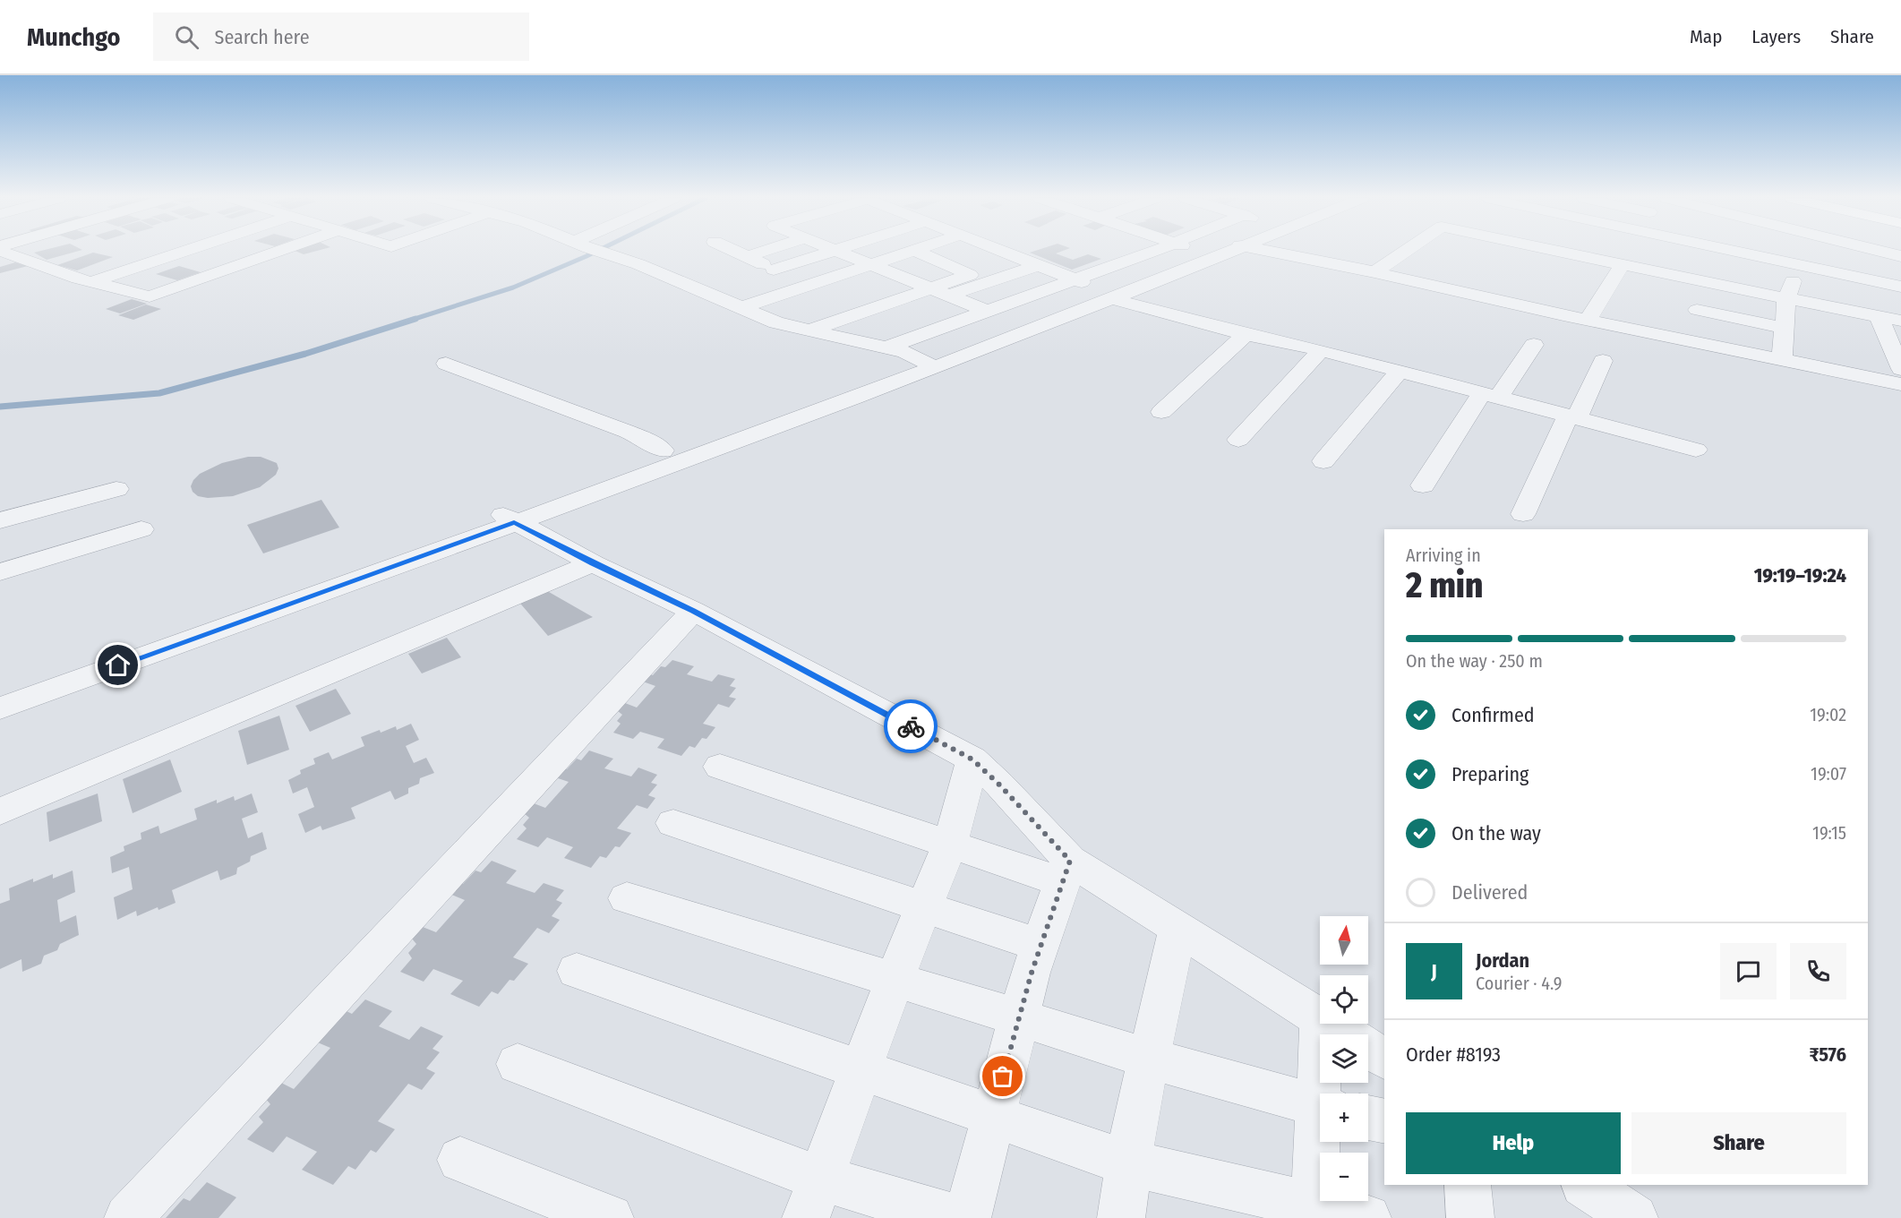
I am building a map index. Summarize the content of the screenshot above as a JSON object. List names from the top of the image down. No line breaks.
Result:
{"north":"top","page":{"header":"Munchgo","search":"Search here","nav":["Map","Layers","Share"],"heading":["2 min","Arriving in","19:19–19:24"],"panel":["Jordan","Courier · 4.9","Order #8193","₹576"],"bar":"On the way · 250 m","list":[["Confirmed","19:02"],["Preparing","19:07"],["On the way","19:15"],"Delivered"],"map_buttons":["+","−"],"round":"J","buttons":["Help","Share"]}}
